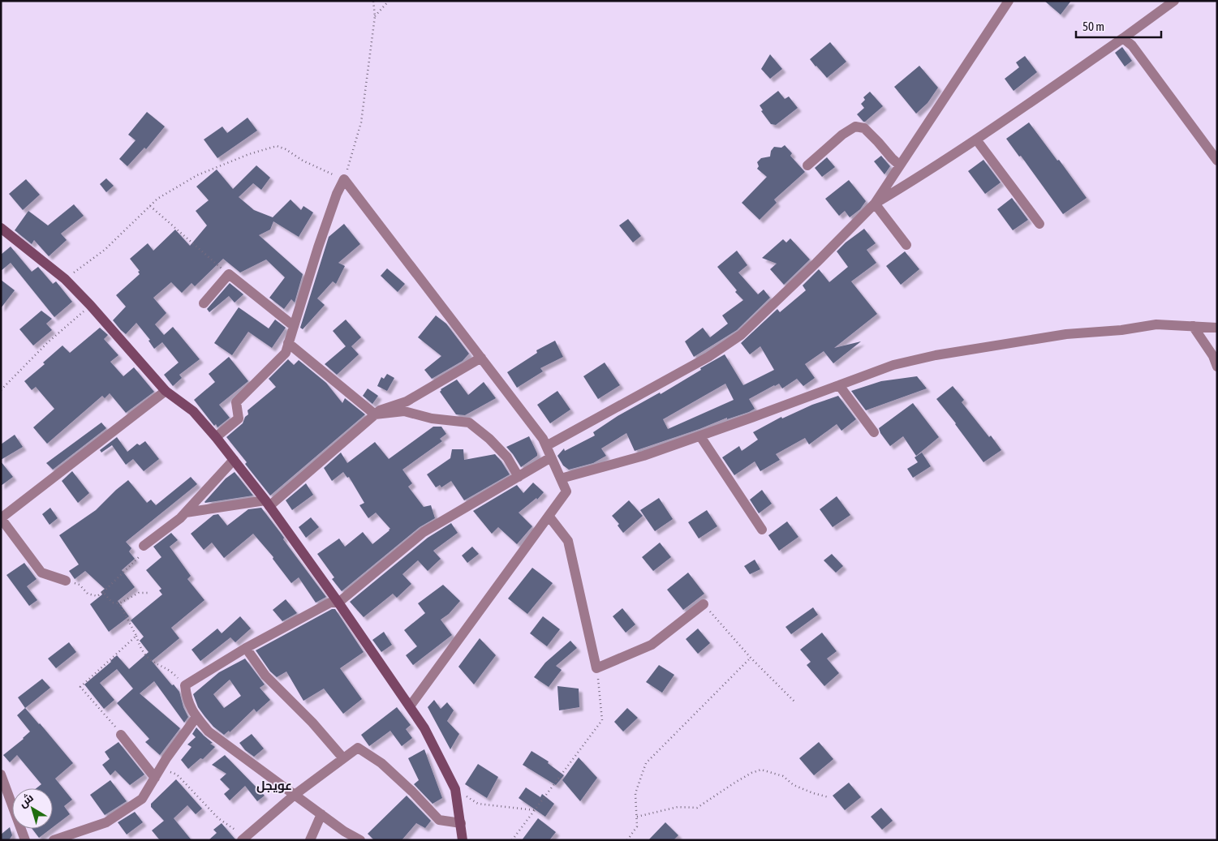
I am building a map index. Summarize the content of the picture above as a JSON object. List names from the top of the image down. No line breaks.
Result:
{"districts":["عويجل"],"scale_bar":"50 m","north":"top left"}
